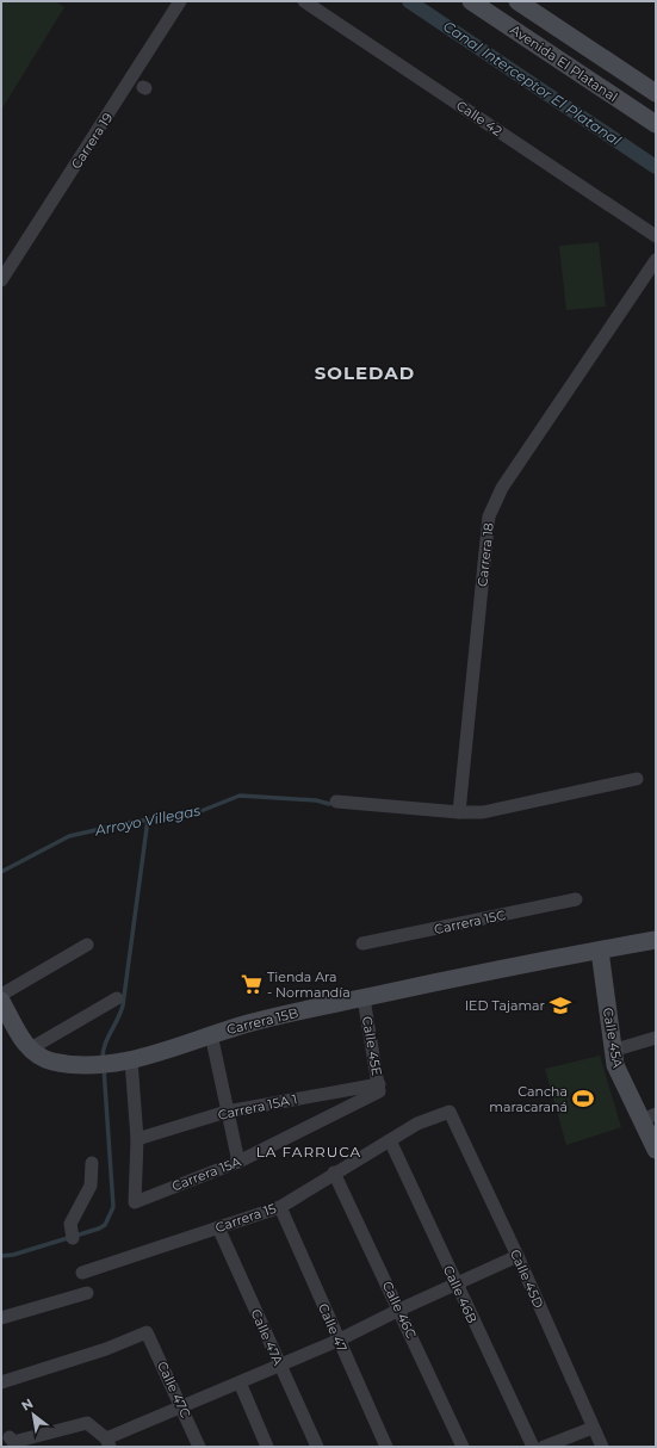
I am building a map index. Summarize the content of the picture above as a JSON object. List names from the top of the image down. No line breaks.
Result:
{"streets":{"street":["Avenida El Platanal","Calle 42","Carrera 19","Carrera 18","Carrera 15C","Carrera 15B","Calle 45A","Calle 45E","Carrera 15A 1","Carrera 15A","Carrera 15","Calle 45D","Calle 46B","Calle 46C","Calle 47","Calle 47A","Calle 47C"]},"crossings":[["Carrera 15B","Calle 45A"],["Carrera 15B","Calle 45E"],["Calle 45E","Carrera 15A 1"],["Calle 45E","Carrera 15A"],["Carrera 15A 1","Carrera 15A"],["Carrera 15","Calle 45D"],["Carrera 15","Calle 46B"],["Carrera 15","Calle 46C"],["Carrera 15","Calle 47"],["Carrera 15","Calle 47A"]],"districts":["SOLEDAD","LA FARRUCA"],"water":["Canal Interceptor El Platanal","Arroyo Villegas"],"places":{"supermarket":["Tienda Ara - Normandía"],"school or university":["IED Tajamar"],"sports":["Cancha maracaraná"]},"north":"top left"}
